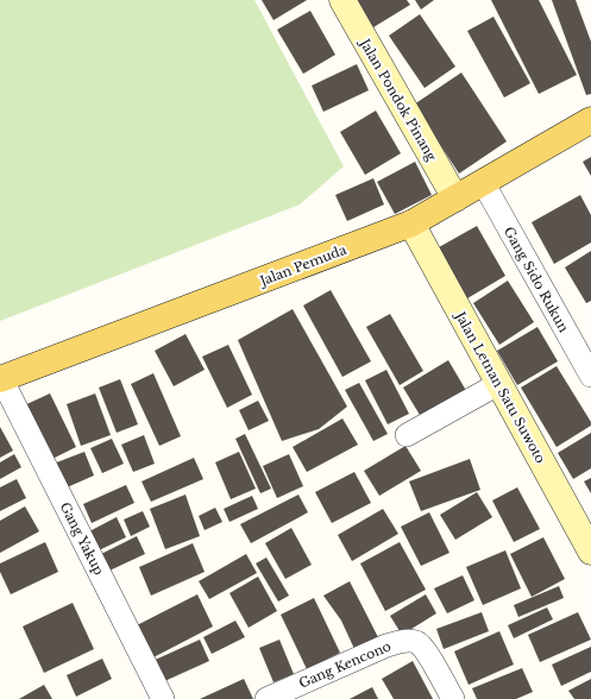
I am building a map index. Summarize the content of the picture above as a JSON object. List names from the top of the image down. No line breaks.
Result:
{"streets":{"main road":["Jalan Pondok Pinang","Jalan Pemuda","Jalan Letnan Satu Suwoto"],"street":["Gang Sido Rukun","Gang Yakup","Gang Kencono"]},"crossings":[["Jalan Pondok Pinang","Jalan Pemuda"],["Jalan Pemuda","Gang Sido Rukun"],["Jalan Pemuda","Jalan Letnan Satu Suwoto"],["Jalan Pemuda","Gang Yakup"]]}
